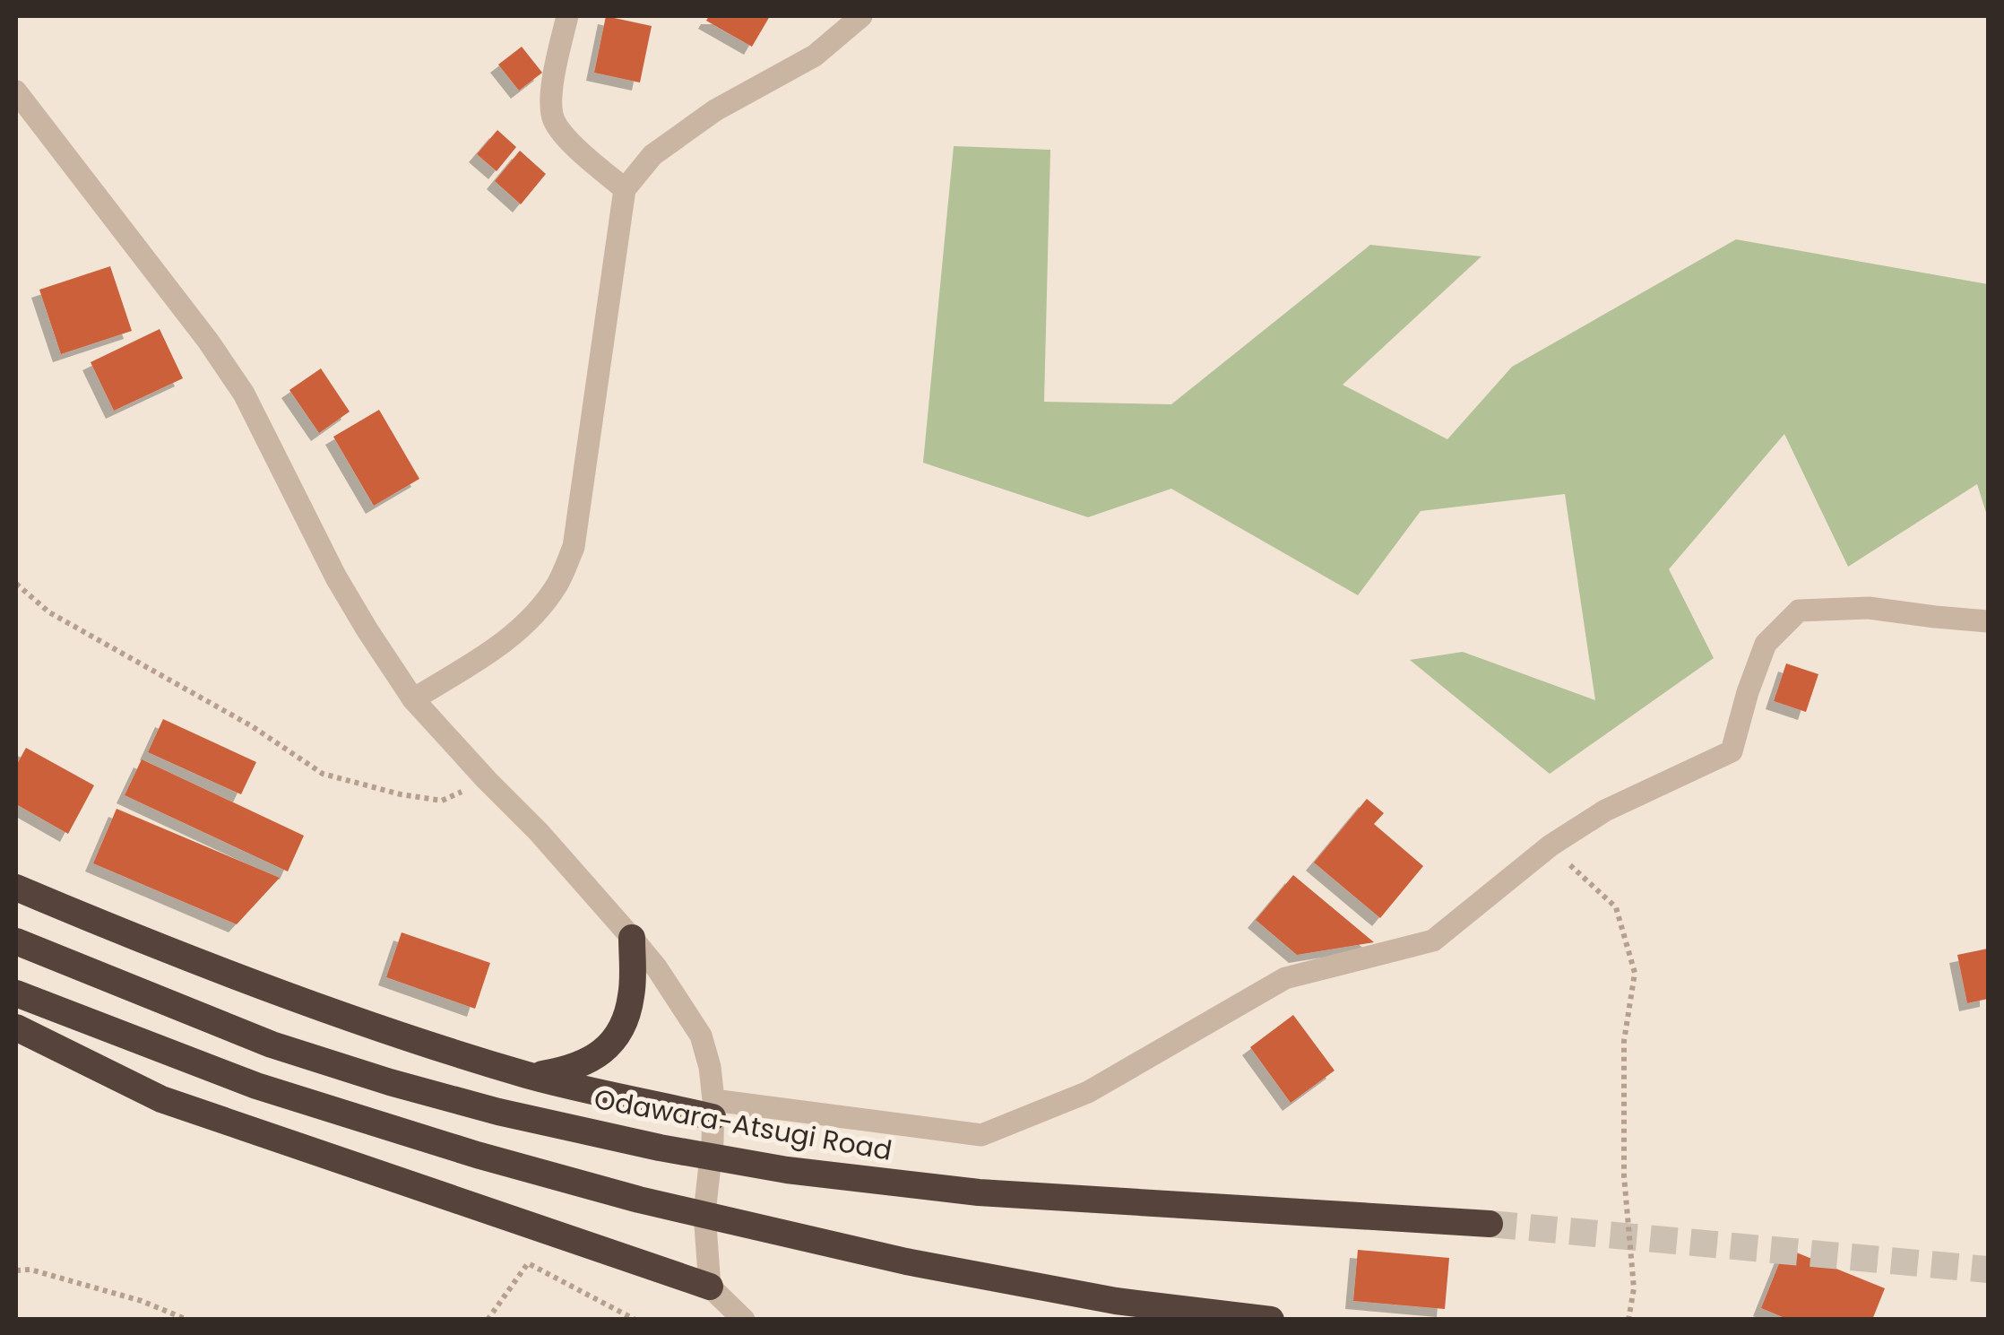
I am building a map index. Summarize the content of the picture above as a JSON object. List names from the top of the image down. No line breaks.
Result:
{"streets":{"highway":["Odawara-Atsugi Road"]}}
